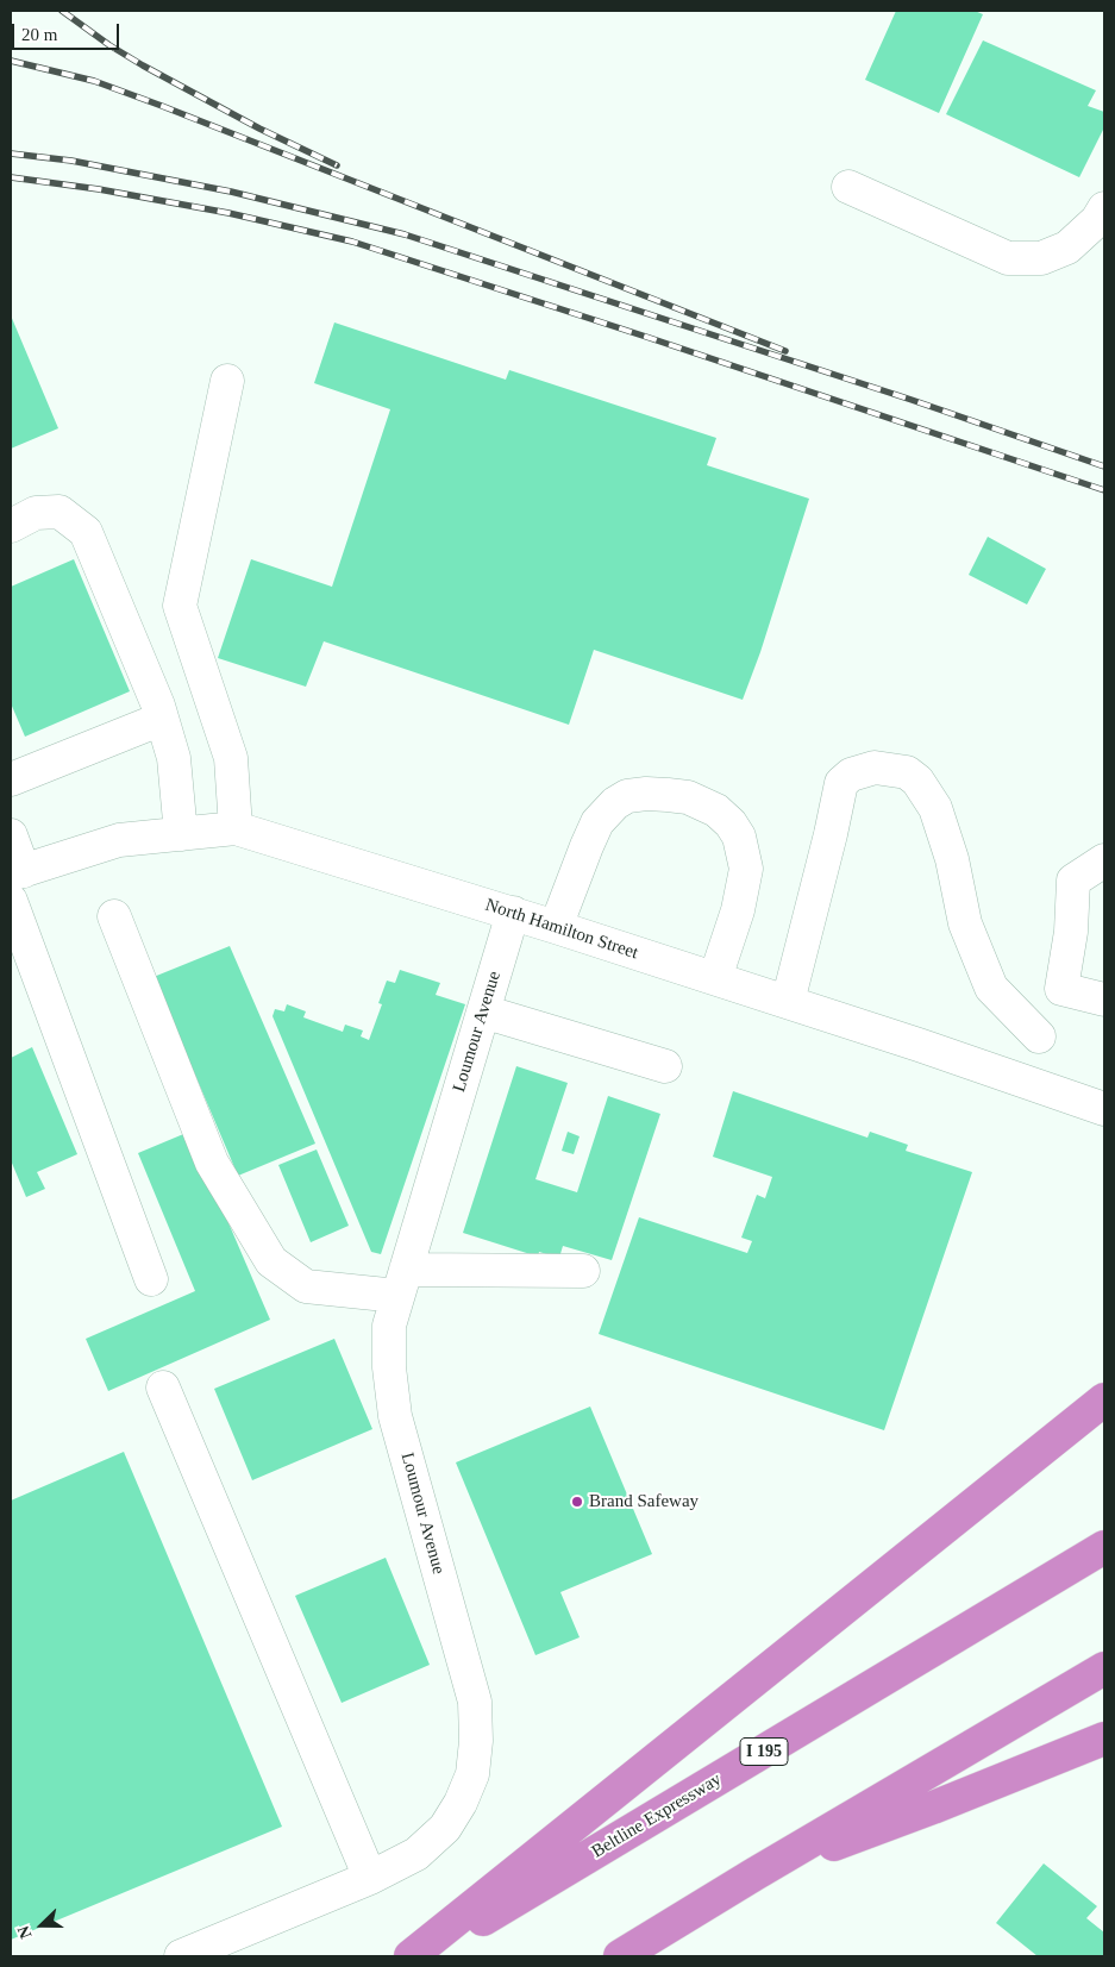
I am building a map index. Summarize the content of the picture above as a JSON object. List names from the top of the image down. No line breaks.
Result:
{"streets":{"highway":["I 195","Beltline Expressway"],"street":["North Hamilton Street","Loumour Avenue"]},"crossings":[["North Hamilton Street","Loumour Avenue"]],"places":["Brand Safeway"],"scale_bar":"20 m","north":"left"}
